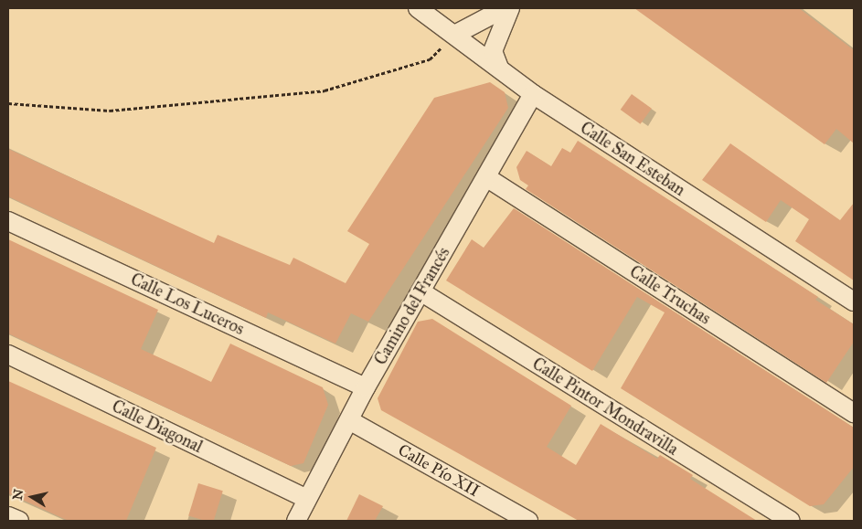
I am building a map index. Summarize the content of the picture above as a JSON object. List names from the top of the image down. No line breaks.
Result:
{"streets":{"street":["Calle San Esteban","Calle Truchas","Calle Los Luceros","Camino del Francés","Calle Pintor Mondravilla","Calle Diagonal","Calle Pío XII"]},"crossings":[["Calle San Esteban","Camino del Francés"],["Calle Truchas","Camino del Francés"],["Calle Los Luceros","Camino del Francés"],["Camino del Francés","Calle Pintor Mondravilla"],["Camino del Francés","Calle Diagonal"],["Camino del Francés","Calle Pío XII"]],"north":"left"}
